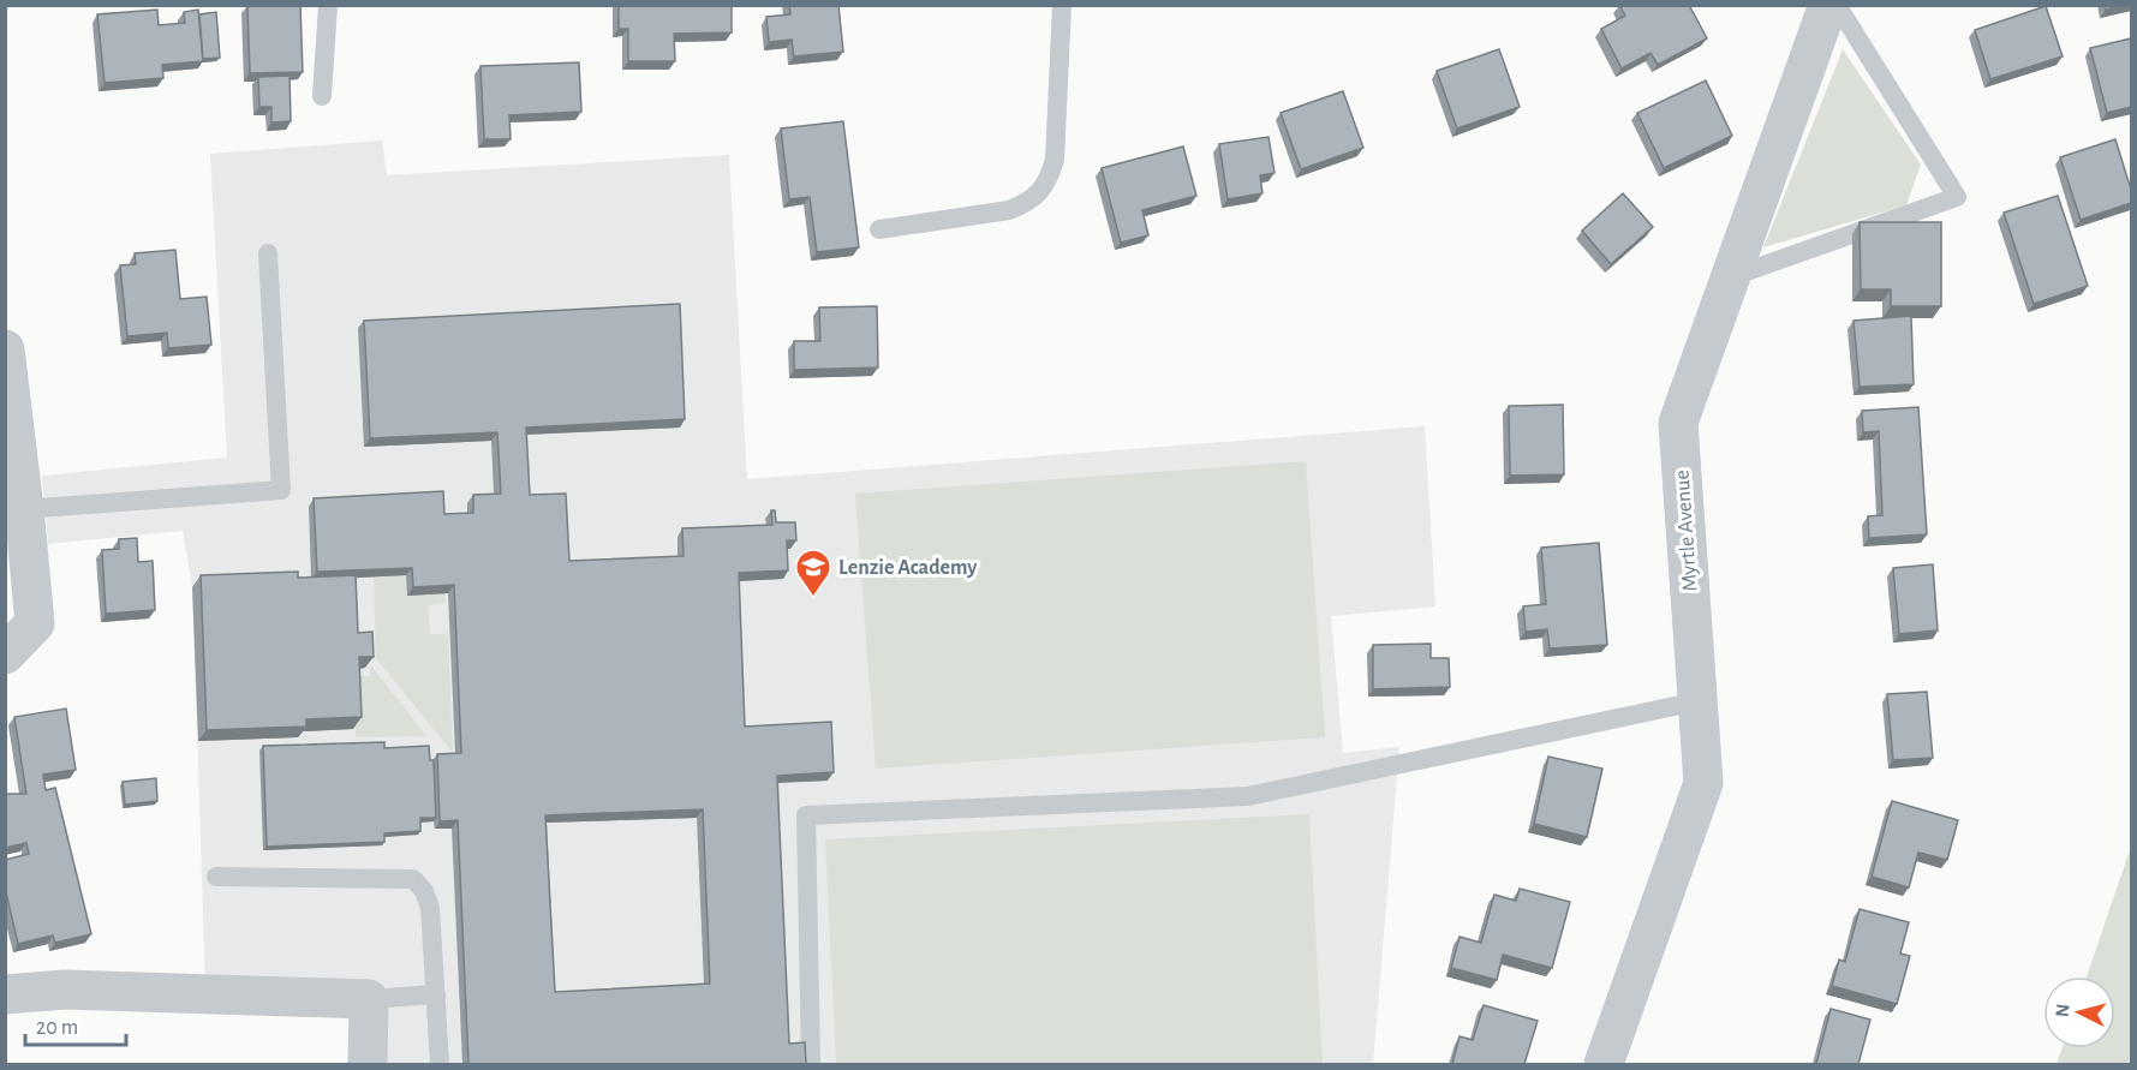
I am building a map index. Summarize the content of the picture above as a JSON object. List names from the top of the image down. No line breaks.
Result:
{"streets":{"street":["Myrtle Avenue"]},"places":{"school or university":["Lenzie Academy"]},"scale_bar":"20 m","north":"left"}
